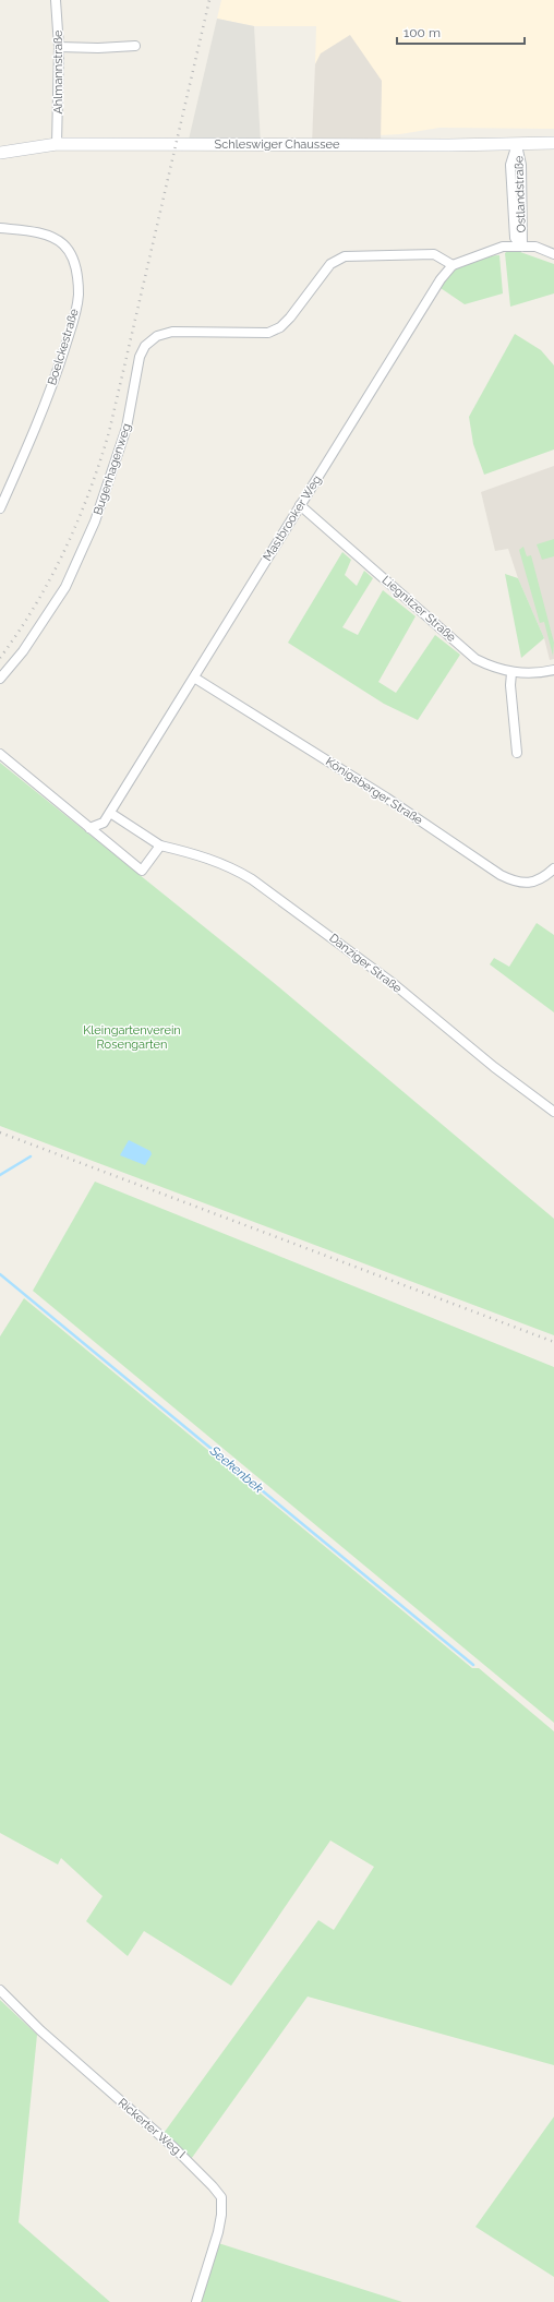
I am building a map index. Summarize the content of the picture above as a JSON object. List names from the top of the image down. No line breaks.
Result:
{"streets":{"main road":["Schleswiger Chaussee"],"street":["Ahlmannstraße","Ostlandstraße","Boelckestraße","Bugenhagenweg","Mastbrooker Weg","Liegnitzer Straße","Königsberger Straße","Danziger Straße","Rickerter Weg I"]},"crossings":[["Ahlmannstraße","Schleswiger Chaussee"],["Schleswiger Chaussee","Ostlandstraße"],["Ostlandstraße","Mastbrooker Weg"],["Bugenhagenweg","Mastbrooker Weg"],["Mastbrooker Weg","Liegnitzer Straße"],["Mastbrooker Weg","Königsberger Straße"],["Mastbrooker Weg","Danziger Straße"]],"water":["Seekenbek"],"parks":["Kleingartenverein Rosengarten"],"scale_bar":"100 m"}
